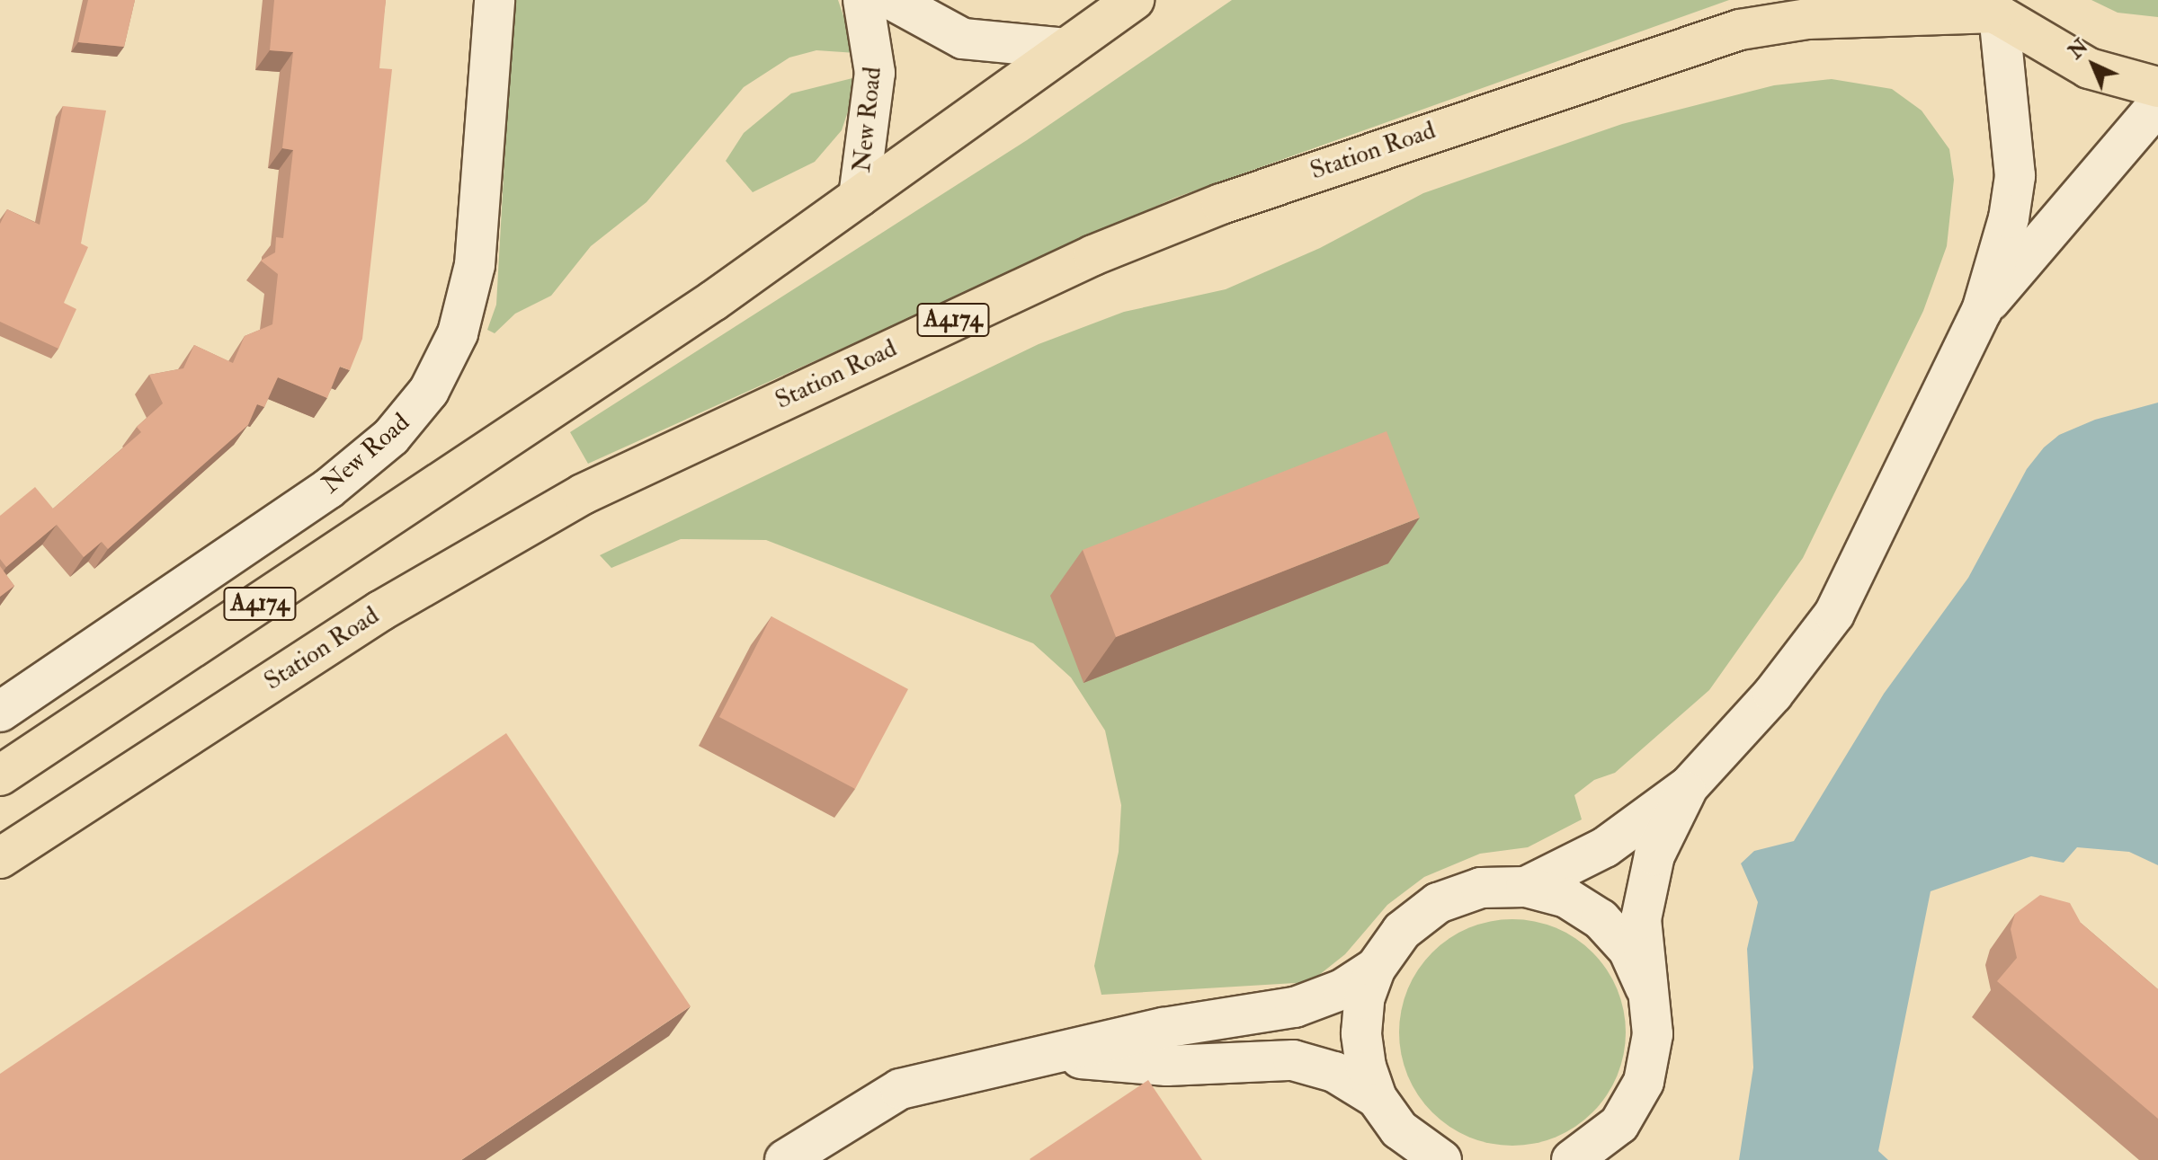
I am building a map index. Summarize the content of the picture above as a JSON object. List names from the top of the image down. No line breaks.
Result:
{"streets":{"main road":["Station Road","A4174"],"street":["New Road"]},"crossings":[["New Road","A4174"]],"north":"top left"}
